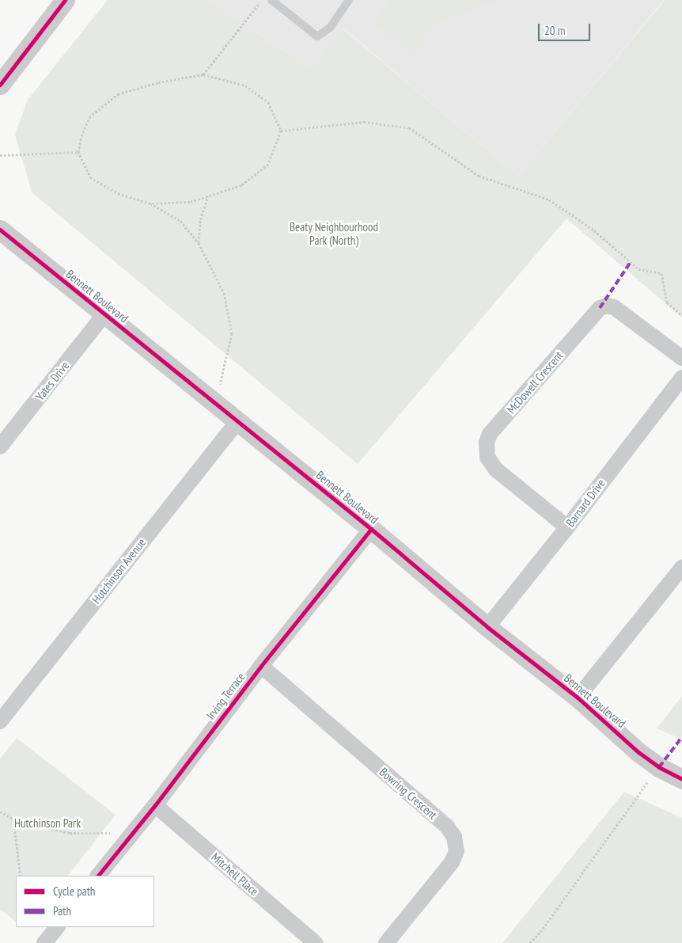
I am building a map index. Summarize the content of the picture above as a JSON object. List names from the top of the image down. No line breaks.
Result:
{"streets":{"street":["Bennett Boulevard","Yates Drive","McDowell Crescent","Barnard Drive","Hutchinson Avenue","Irving Terrace","Bowring Crescent","Mitchell Place"]},"crossings":[["Bennett Boulevard","Yates Drive"],["Bennett Boulevard","Barnard Drive"],["Bennett Boulevard","Hutchinson Avenue"],["Bennett Boulevard","Irving Terrace"],["McDowell Crescent","Barnard Drive"],["Irving Terrace","Bowring Crescent"],["Irving Terrace","Mitchell Place"]],"parks":["Beaty Neighbourhood Park (North)","Hutchinson Park"],"legend":["Cycle path","Path"],"scale_bar":"20 m"}
